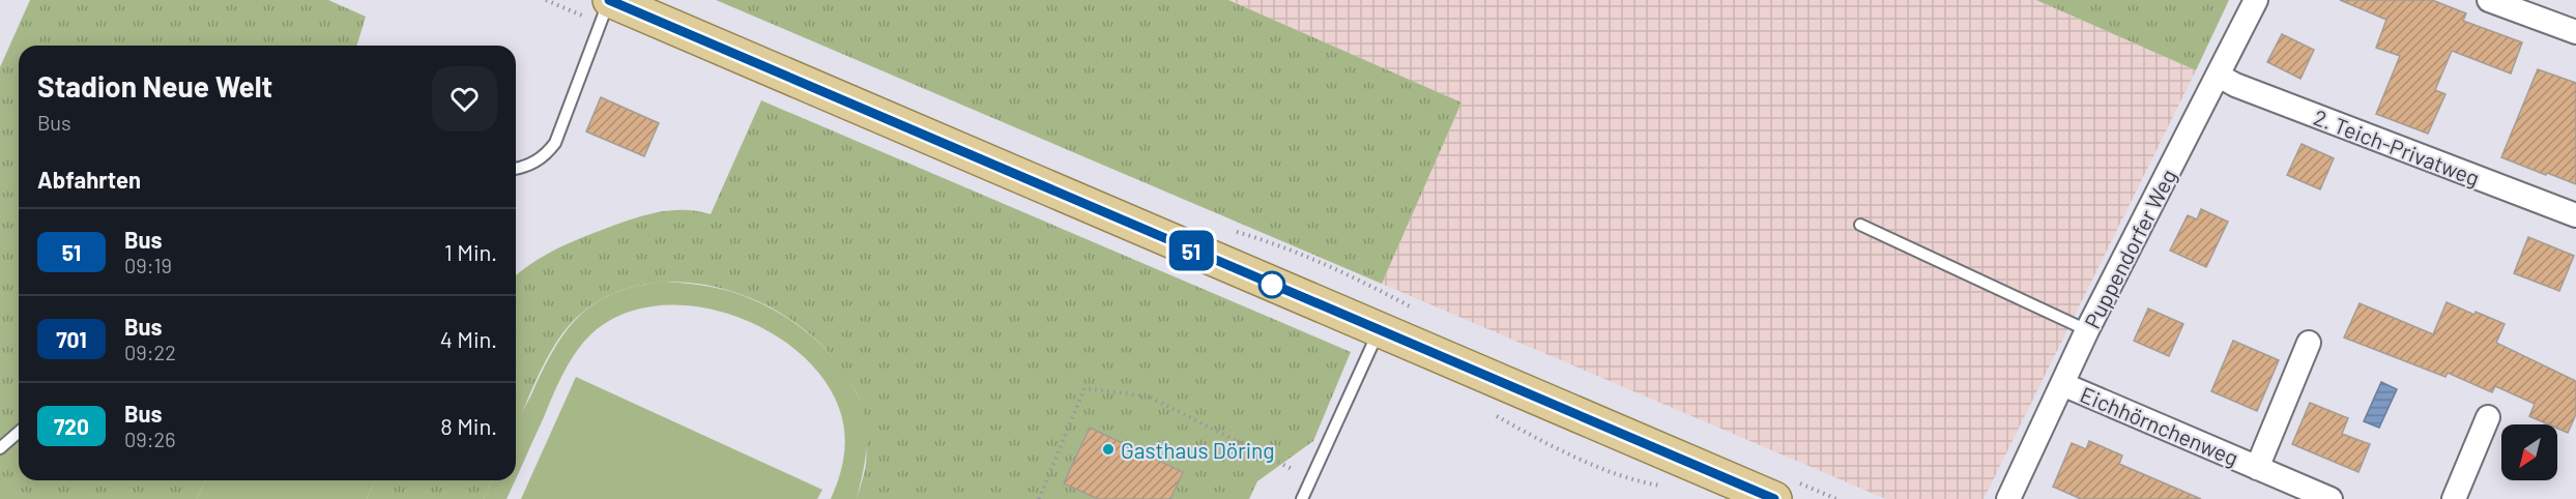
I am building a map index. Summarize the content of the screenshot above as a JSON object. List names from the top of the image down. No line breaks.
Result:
{"streets":{"street":["2. Teich-Privatweg","Puppendorfer Weg","Eichhörnchenweg"]},"crossings":[["2. Teich-Privatweg","Puppendorfer Weg"],["Puppendorfer Weg","Eichhörnchenweg"]],"places":["Gasthaus Döring"],"lines":["bus line 51"],"north":"bottom left","page":{"on_map":"51","heading":[["Stadion Neue Welt","Bus"],"Abfahrten"],"list":[{"mark":"51","name":"Bus","note":"09:19","value":"1 Min."},{"mark":"701","name":"Bus","note":"09:22","value":"4 Min."},{"mark":"720","name":"Bus","note":"09:26","value":"8 Min."}]}}
